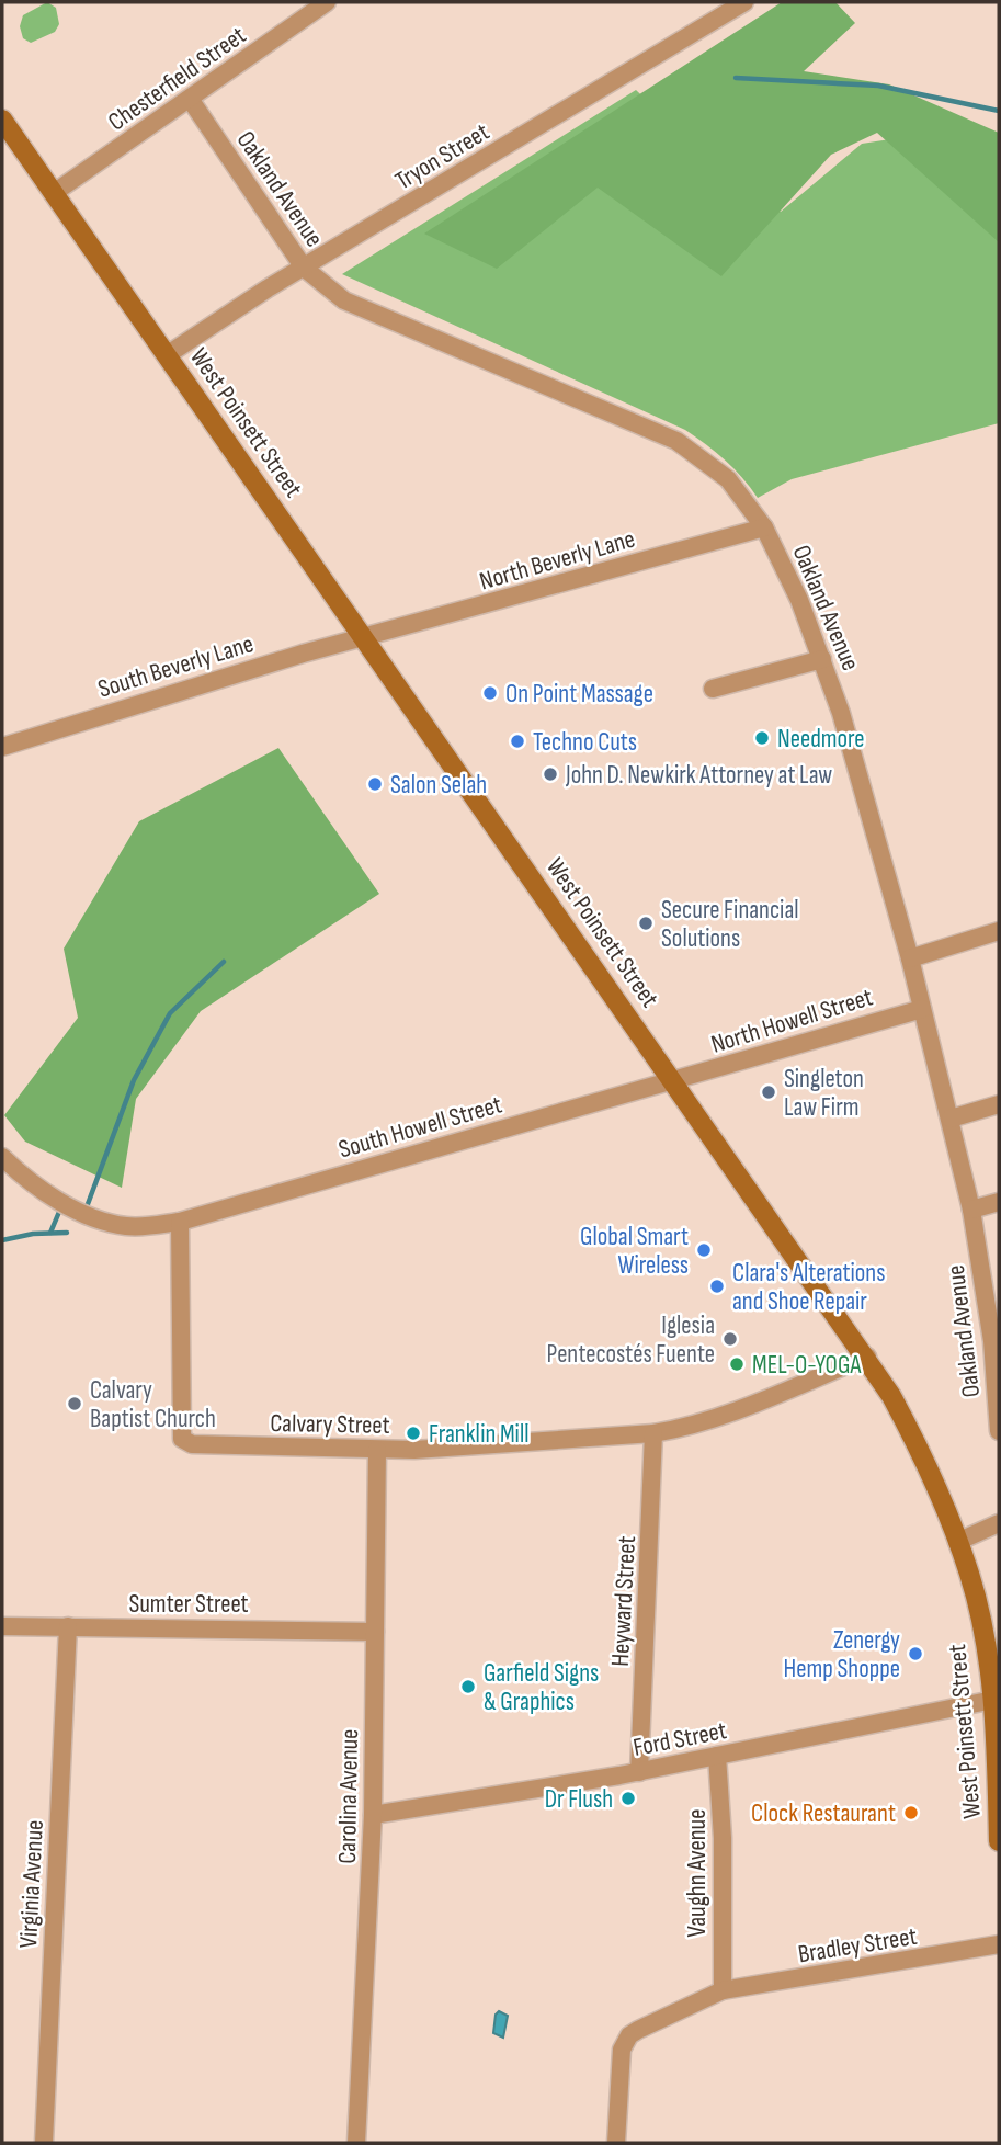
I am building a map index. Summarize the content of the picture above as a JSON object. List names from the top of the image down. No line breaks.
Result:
{"streets":{"main road":["West Poinsett Street"],"street":["Chesterfield Street","Tryon Street","Oakland Avenue","North Beverly Lane","South Beverly Lane","North Howell Street","South Howell Street","Calvary Street","Heyward Street","Sumter Street","Ford Street","Carolina Avenue","Vaughn Avenue","Virginia Avenue","Bradley Street"]},"crossings":[["Chesterfield Street","Oakland Avenue"],["Chesterfield Street","West Poinsett Street"],["Tryon Street","Oakland Avenue"],["Tryon Street","West Poinsett Street"],["Oakland Avenue","North Beverly Lane"],["Oakland Avenue","North Howell Street"],["West Poinsett Street","North Beverly Lane"],["West Poinsett Street","South Beverly Lane"],["West Poinsett Street","North Howell Street"],["West Poinsett Street","South Howell Street"],["West Poinsett Street","Calvary Street"],["West Poinsett Street","Ford Street"],["North Beverly Lane","South Beverly Lane"],["North Howell Street","South Howell Street"],["South Howell Street","Calvary Street"],["Calvary Street","Heyward Street"],["Calvary Street","Carolina Avenue"],["Heyward Street","Ford Street"],["Sumter Street","Carolina Avenue"],["Sumter Street","Virginia Avenue"],["Ford Street","Carolina Avenue"],["Ford Street","Vaughn Avenue"],["Vaughn Avenue","Bradley Street"]],"places":["On Point Massage","Needmore","Techno Cuts","John D. Newkirk Attorney at Law","Salon Selah","Secure Financial Solutions","Singleton Law Firm","Global Smart Wireless","Clara's Alterations and Shoe Repair","Iglesia Pentecostés Fuente","MEL-O-YOGA","Calvary Baptist Church","Franklin Mill","Zenergy Hemp Shoppe","Garfield Signs & Graphics","Dr Flush","Clock Restaurant"]}
